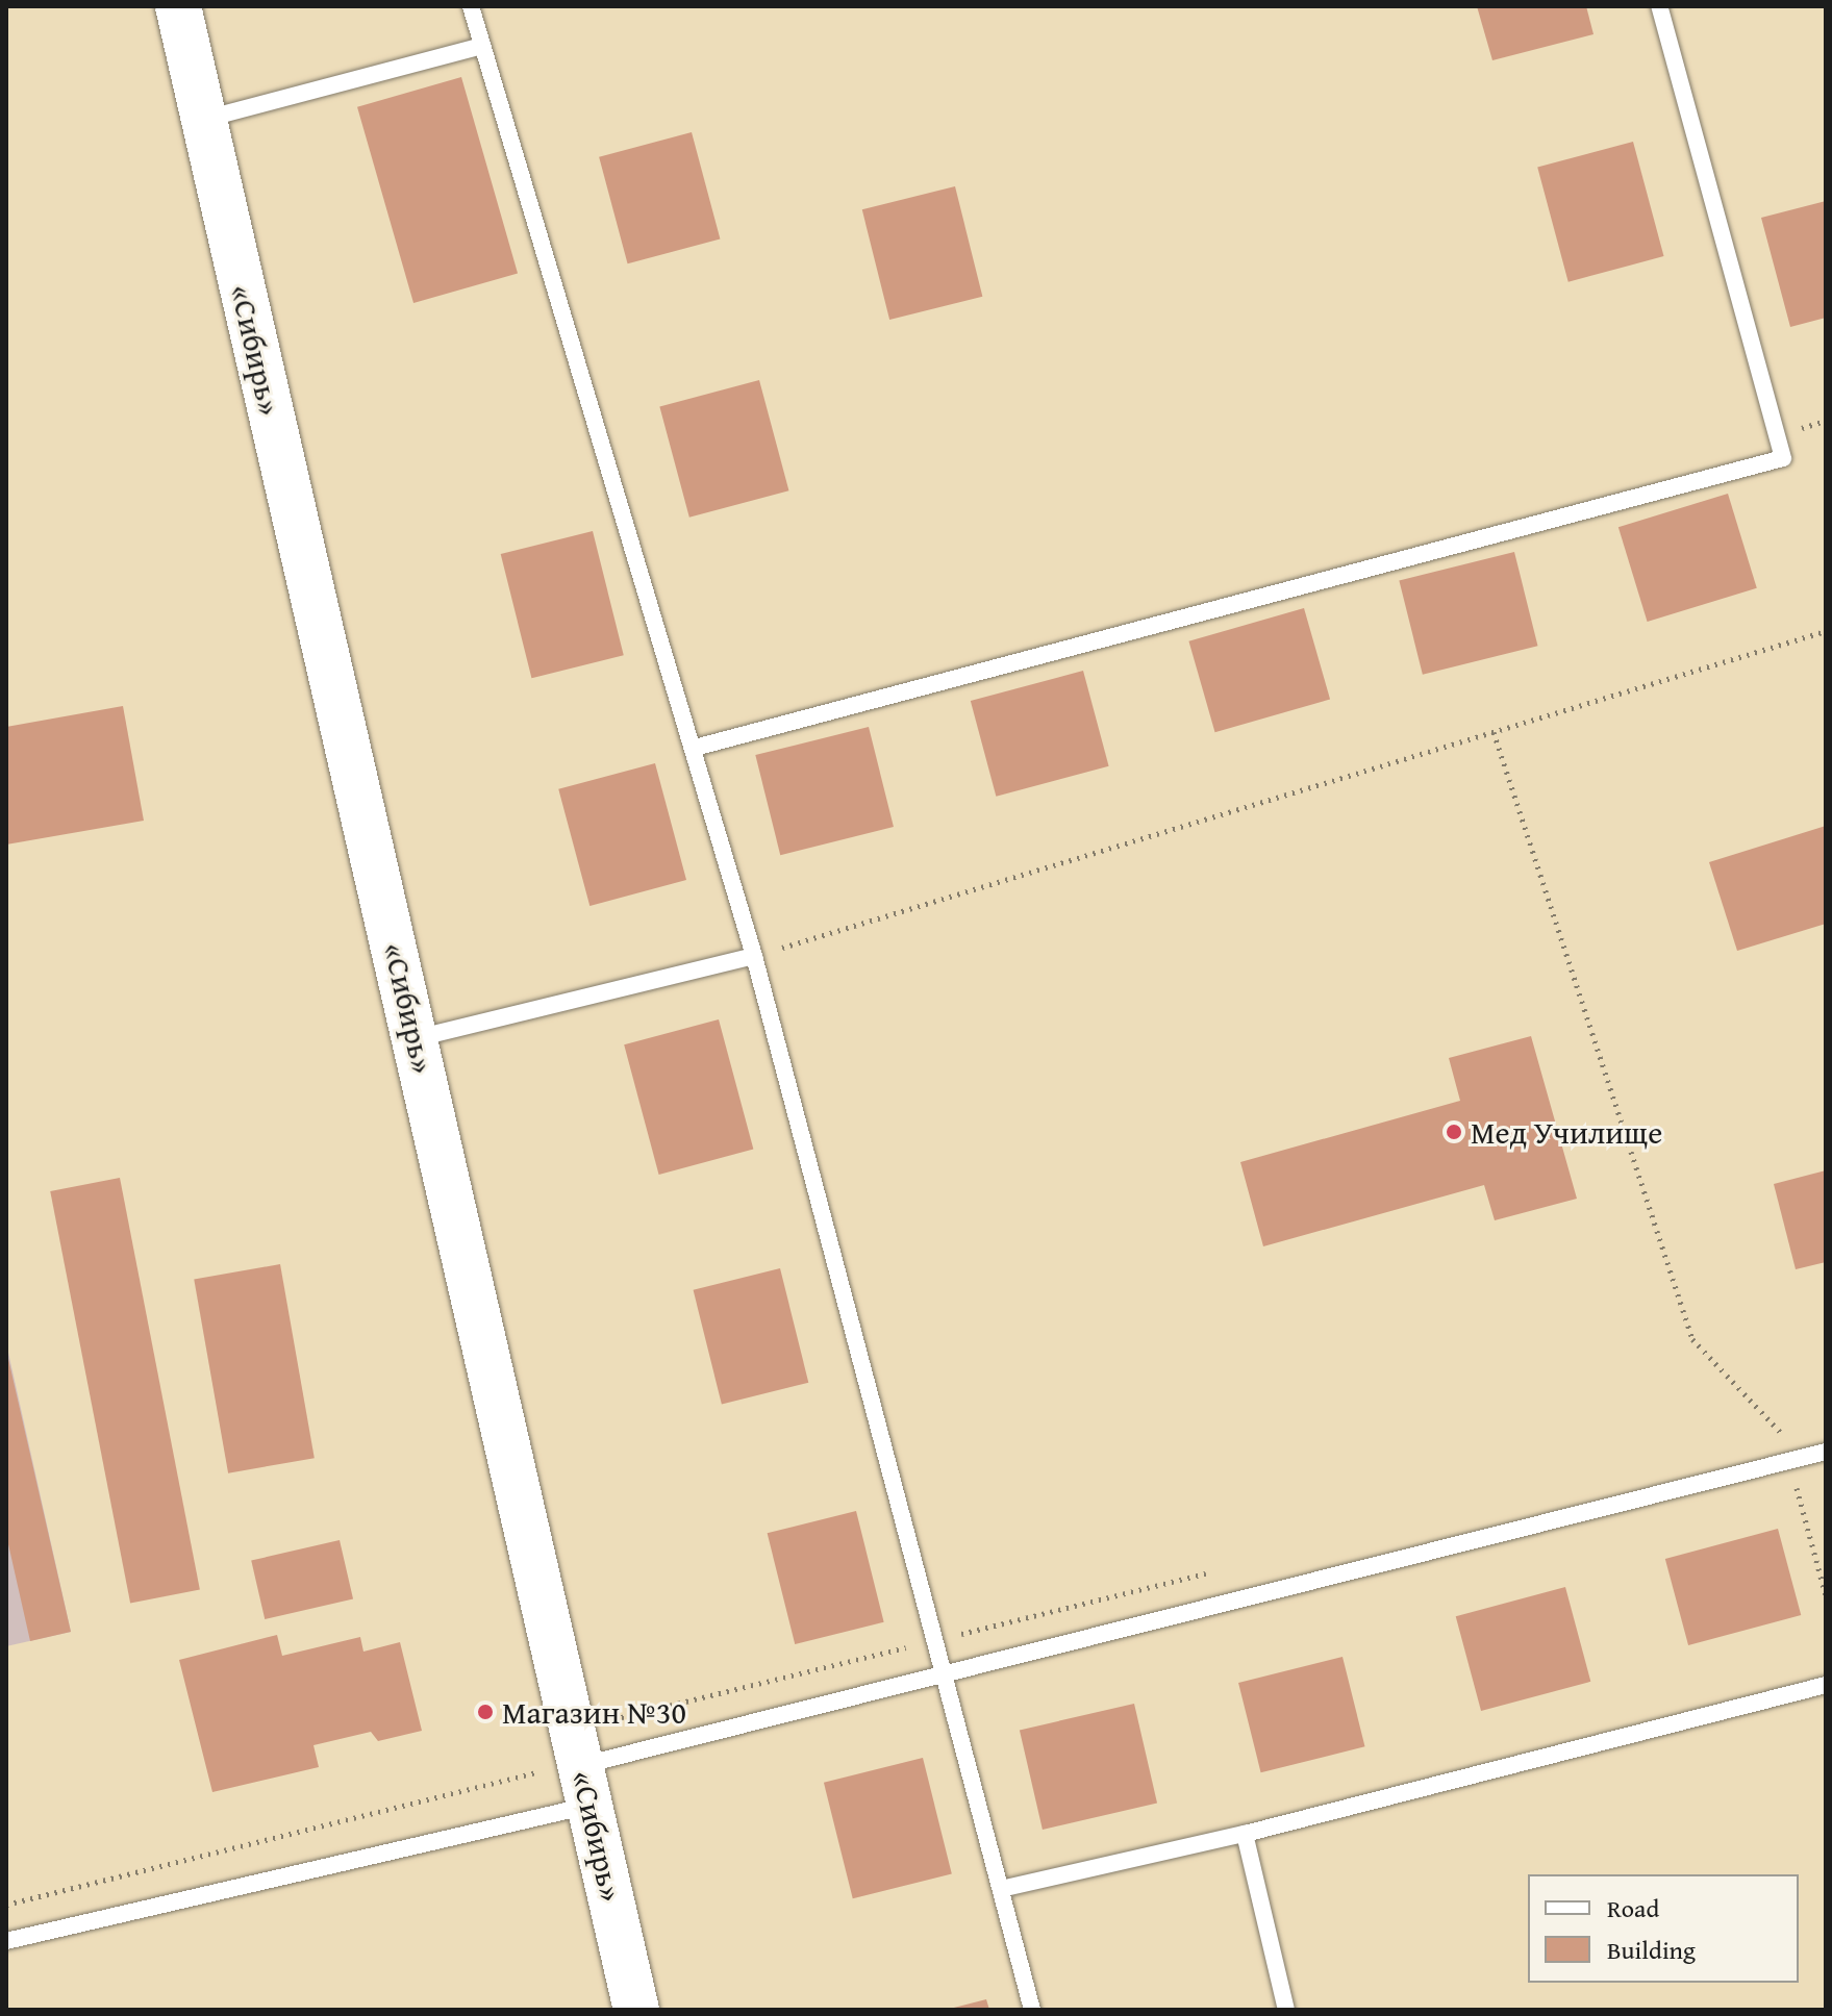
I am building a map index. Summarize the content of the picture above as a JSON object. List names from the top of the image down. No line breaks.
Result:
{"streets":{"main road":["«Сибирь»"]},"places":["Мед Училище","Магазин №30"],"legend":["Road","Building"]}
